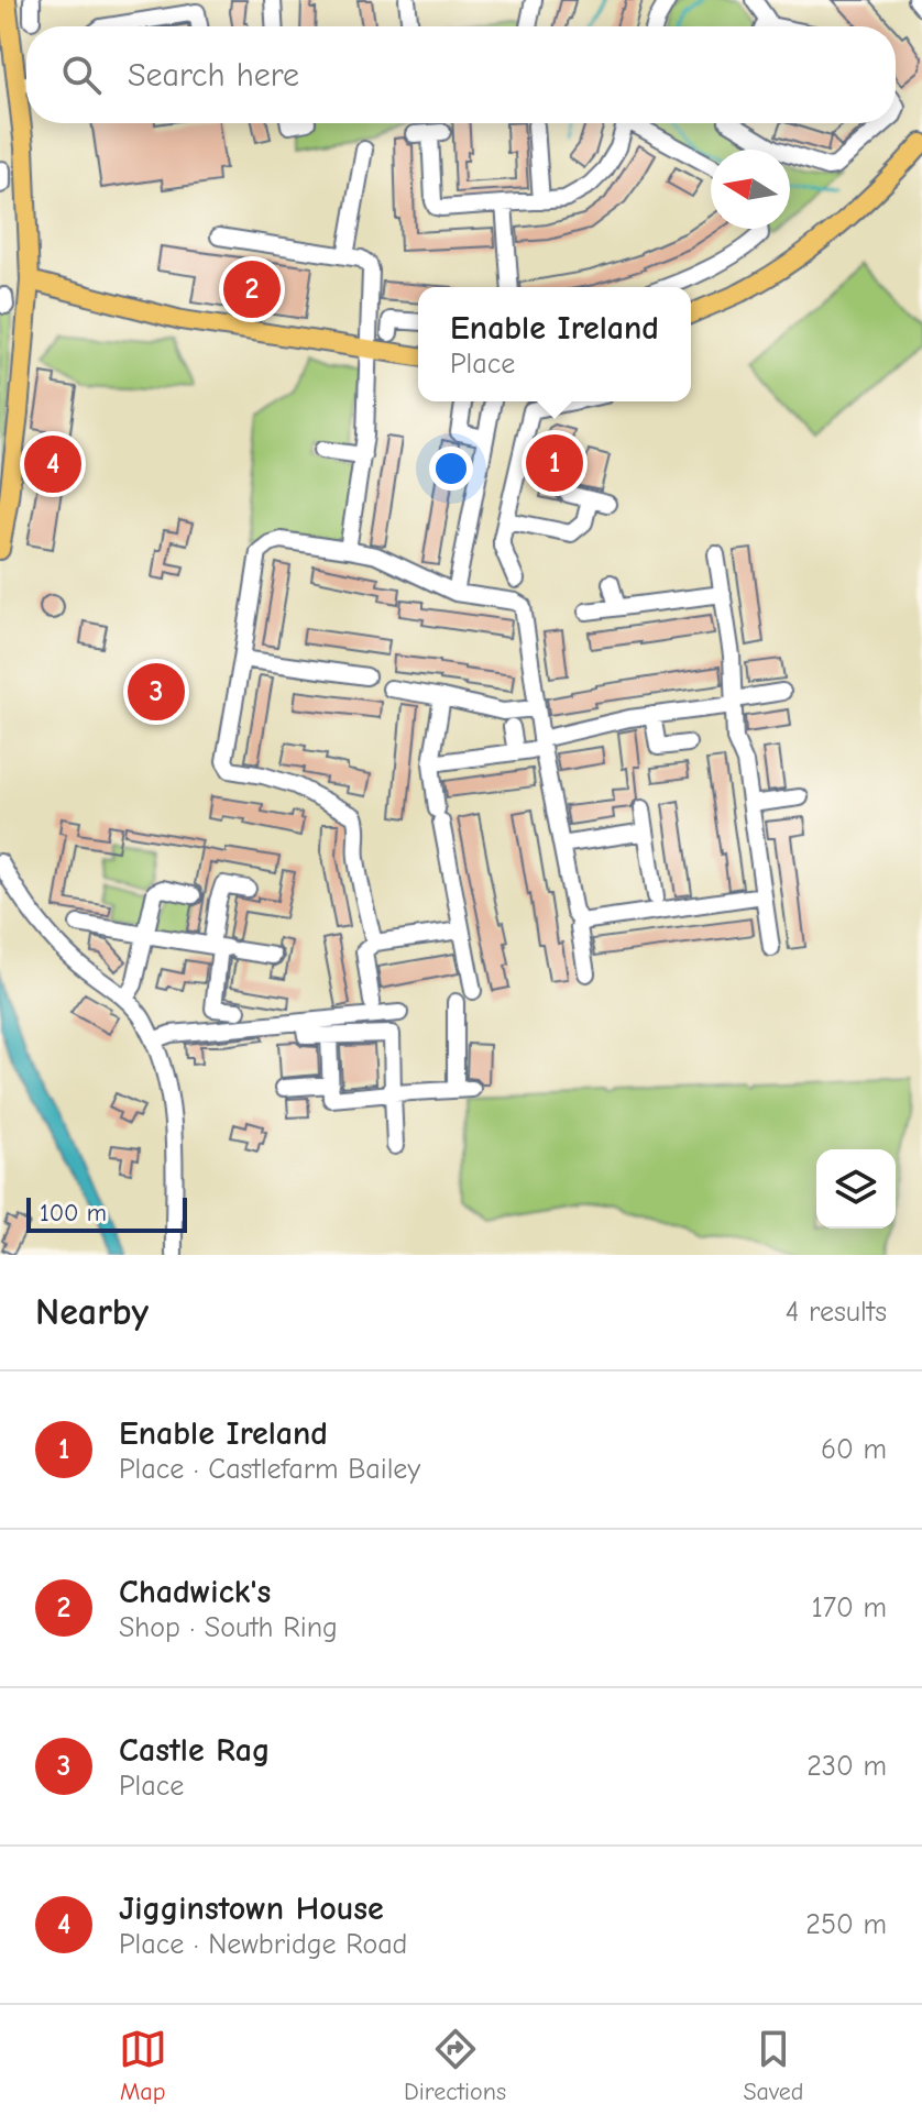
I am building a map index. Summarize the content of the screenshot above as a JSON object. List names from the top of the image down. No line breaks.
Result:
{"scale_bar":"100 m","north":"left","page":{"search":"Search here","pins":["2","1","4","3"],"popup":["Enable Ireland","Place"],"scale":"100 m","heading":["Nearby","4 results"],"list":[{"mark":"1","name":"Enable Ireland","note":"Place · Castlefarm Bailey","value":"60 m"},{"mark":"2","name":"Chadwick's","note":"Shop · South Ring","value":"170 m"},{"mark":"3","name":"Castle Rag","note":"Place","value":"230 m"},{"mark":"4","name":"Jigginstown House","note":"Place · Newbridge Road","value":"250 m"}],"nav":["Map","Directions","Saved"]}}
